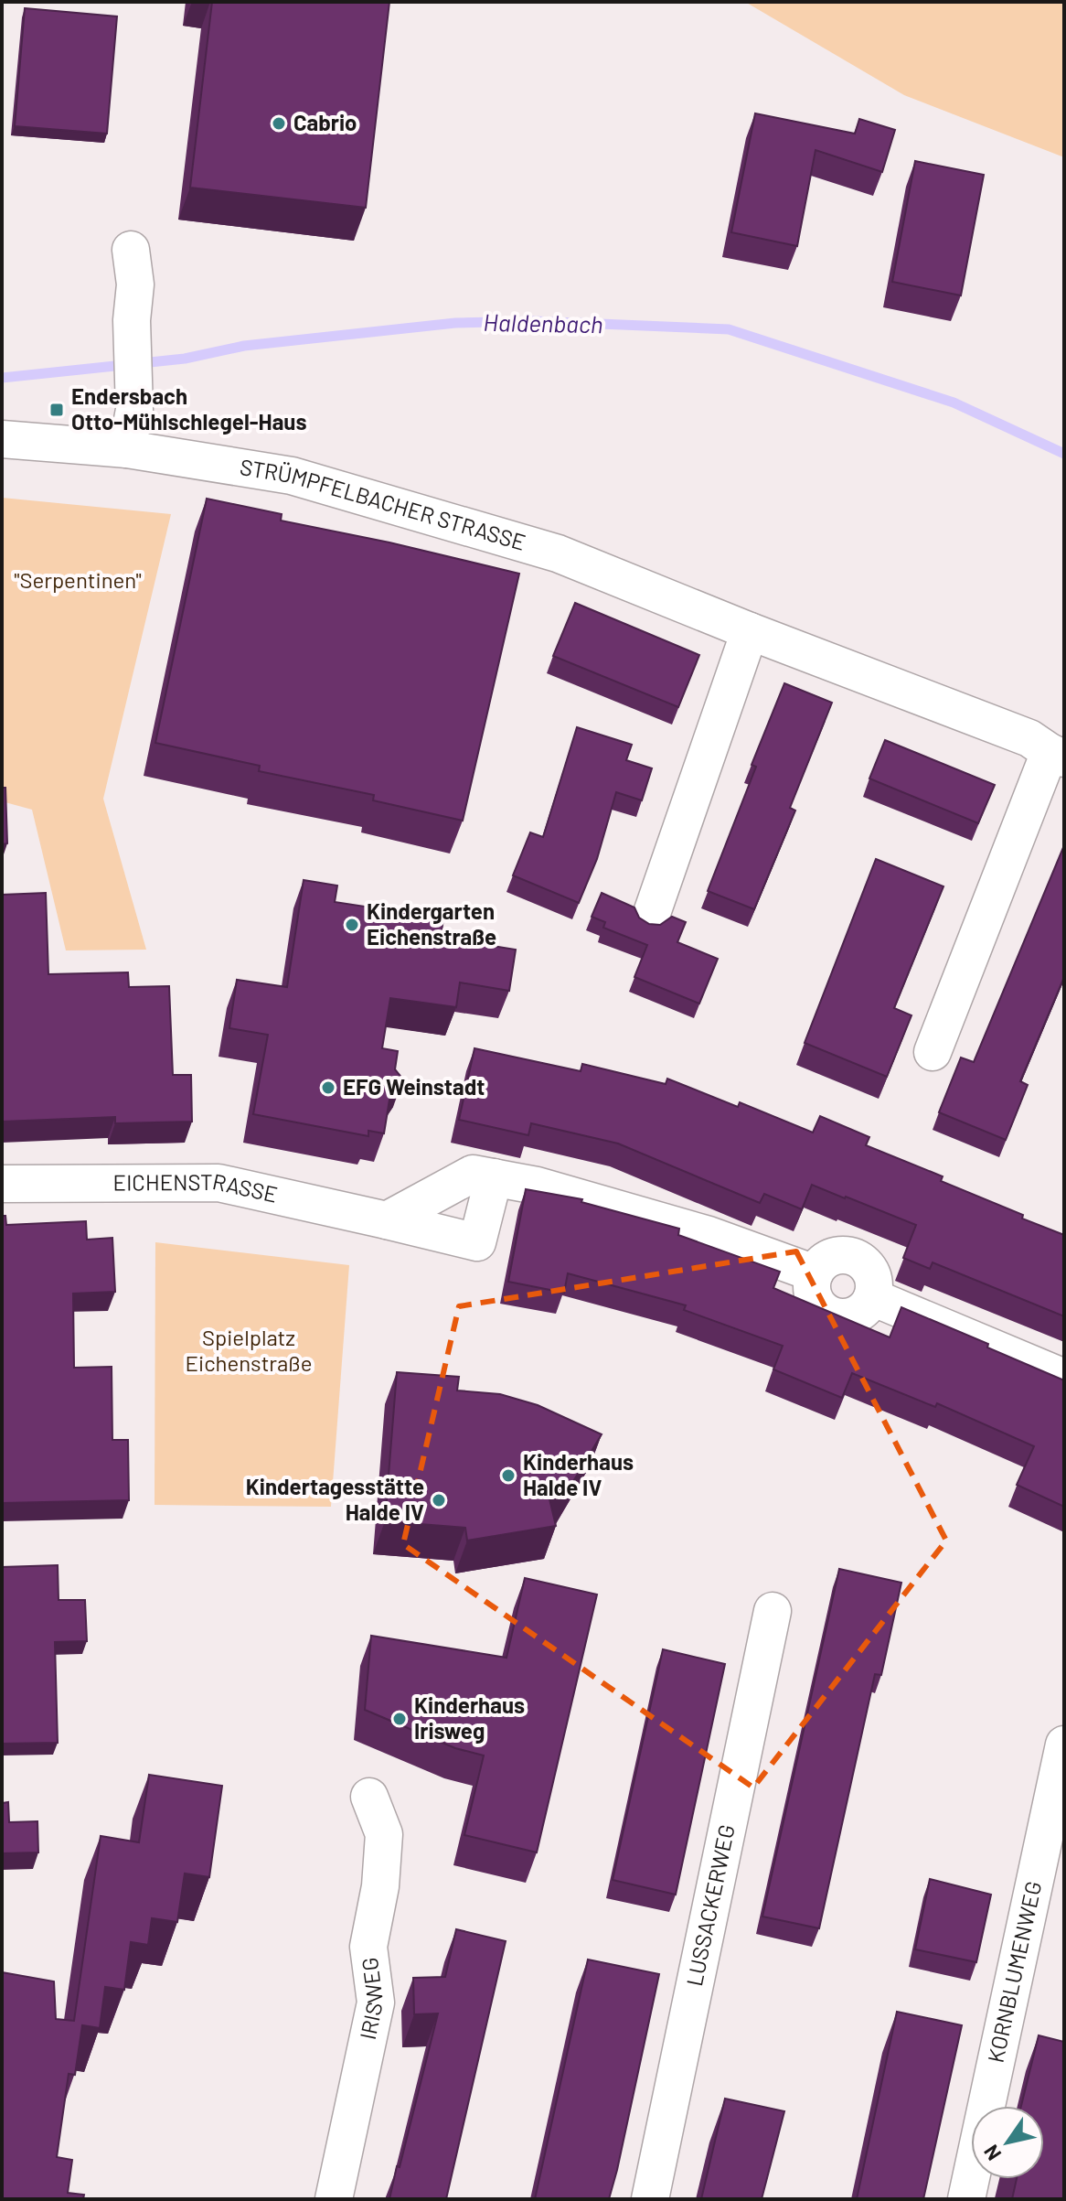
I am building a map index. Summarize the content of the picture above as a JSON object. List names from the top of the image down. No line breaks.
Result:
{"streets":{"street":["STRÜMPFELBACHER STRASSE","EICHENSTRASSE","LUSSACKERWEG","KORNBLUMENWEG","IRISWEG"]},"water":["Haldenbach"],"parks":["\"Serpentinen\"","Spielplatz Eichenstraße"],"places":{"other":["Cabrio","Kindergarten Eichenstraße","EFG Weinstadt","Kinderhaus Halde IV","Kindertagesstätte Halde IV","Kinderhaus Irisweg"],"transit":["Endersbach Otto-Mühlschlegel-Haus"]},"north":"bottom left"}
